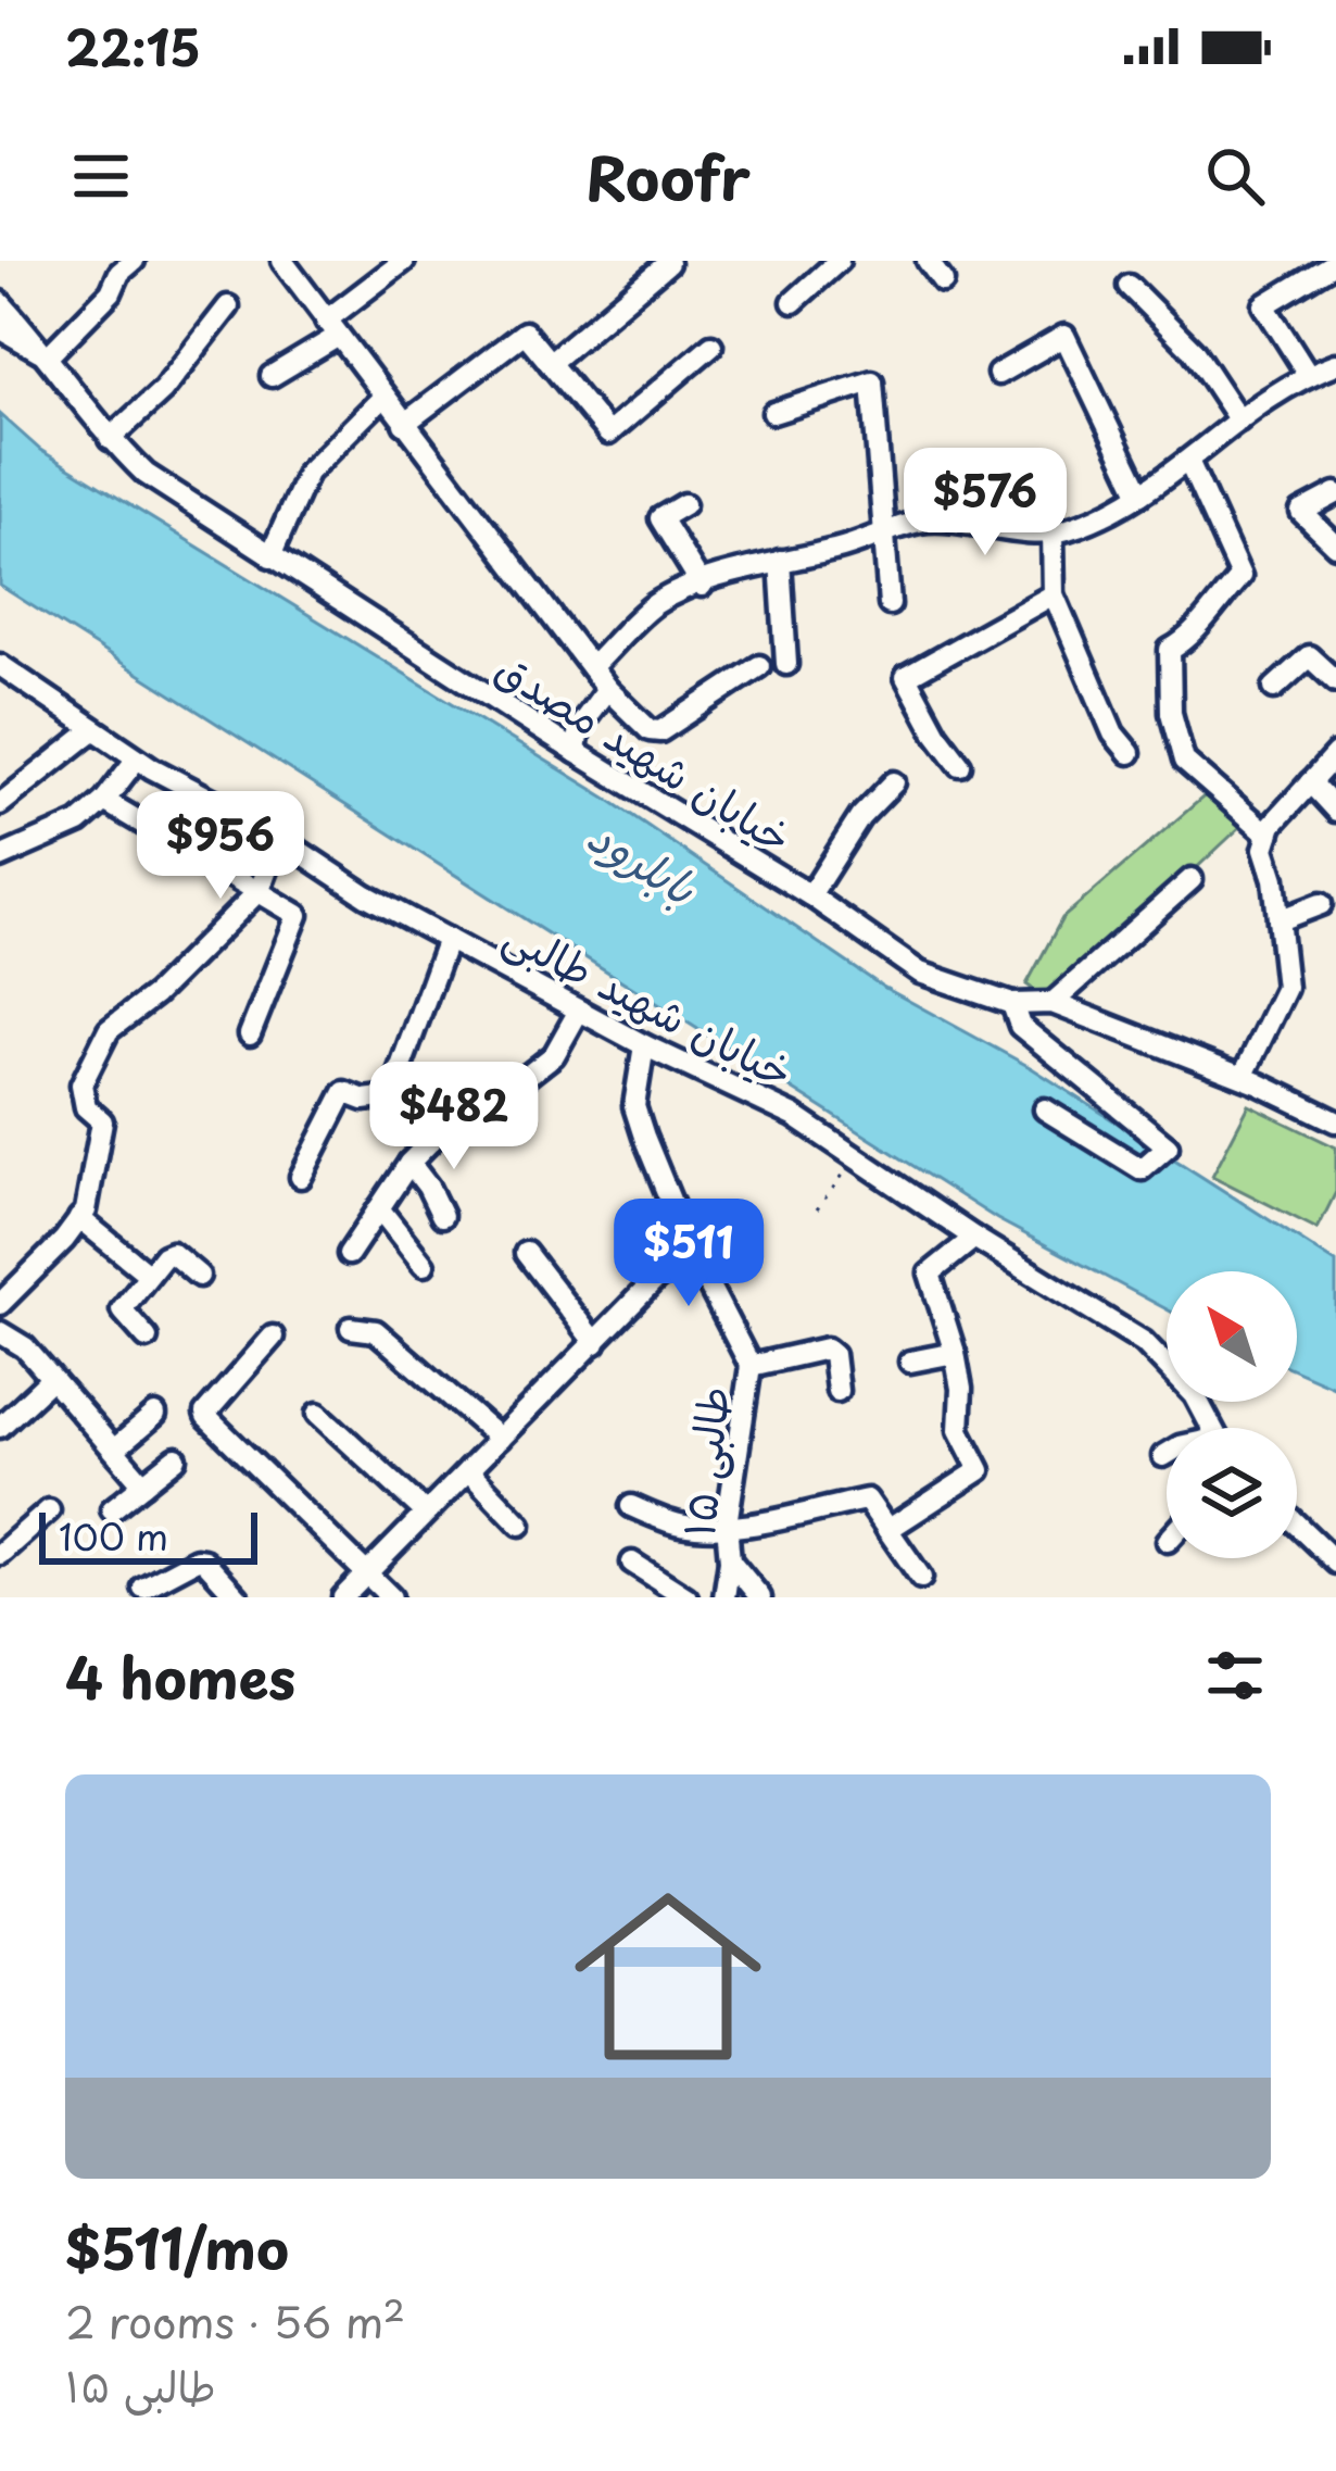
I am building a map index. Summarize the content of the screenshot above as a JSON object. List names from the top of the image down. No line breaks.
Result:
{"streets":{"street":["خیابان شهید مصدق","خیابان شهید طالبی","طالبی ۱۵"]},"crossings":[["خیابان شهید طالبی","طالبی ۱۵"]],"water":["بابلرود"],"scale_bar":"100 m","north":"top left","page":{"status":"22:15","header":"Roofr","price":["$576","$956","$482","$511"],"scale":"100 m","heading":"4 homes","list":[{"name":"$511/mo","note":"2 rooms · 56 m² · طالبی ۱۵"}]}}
